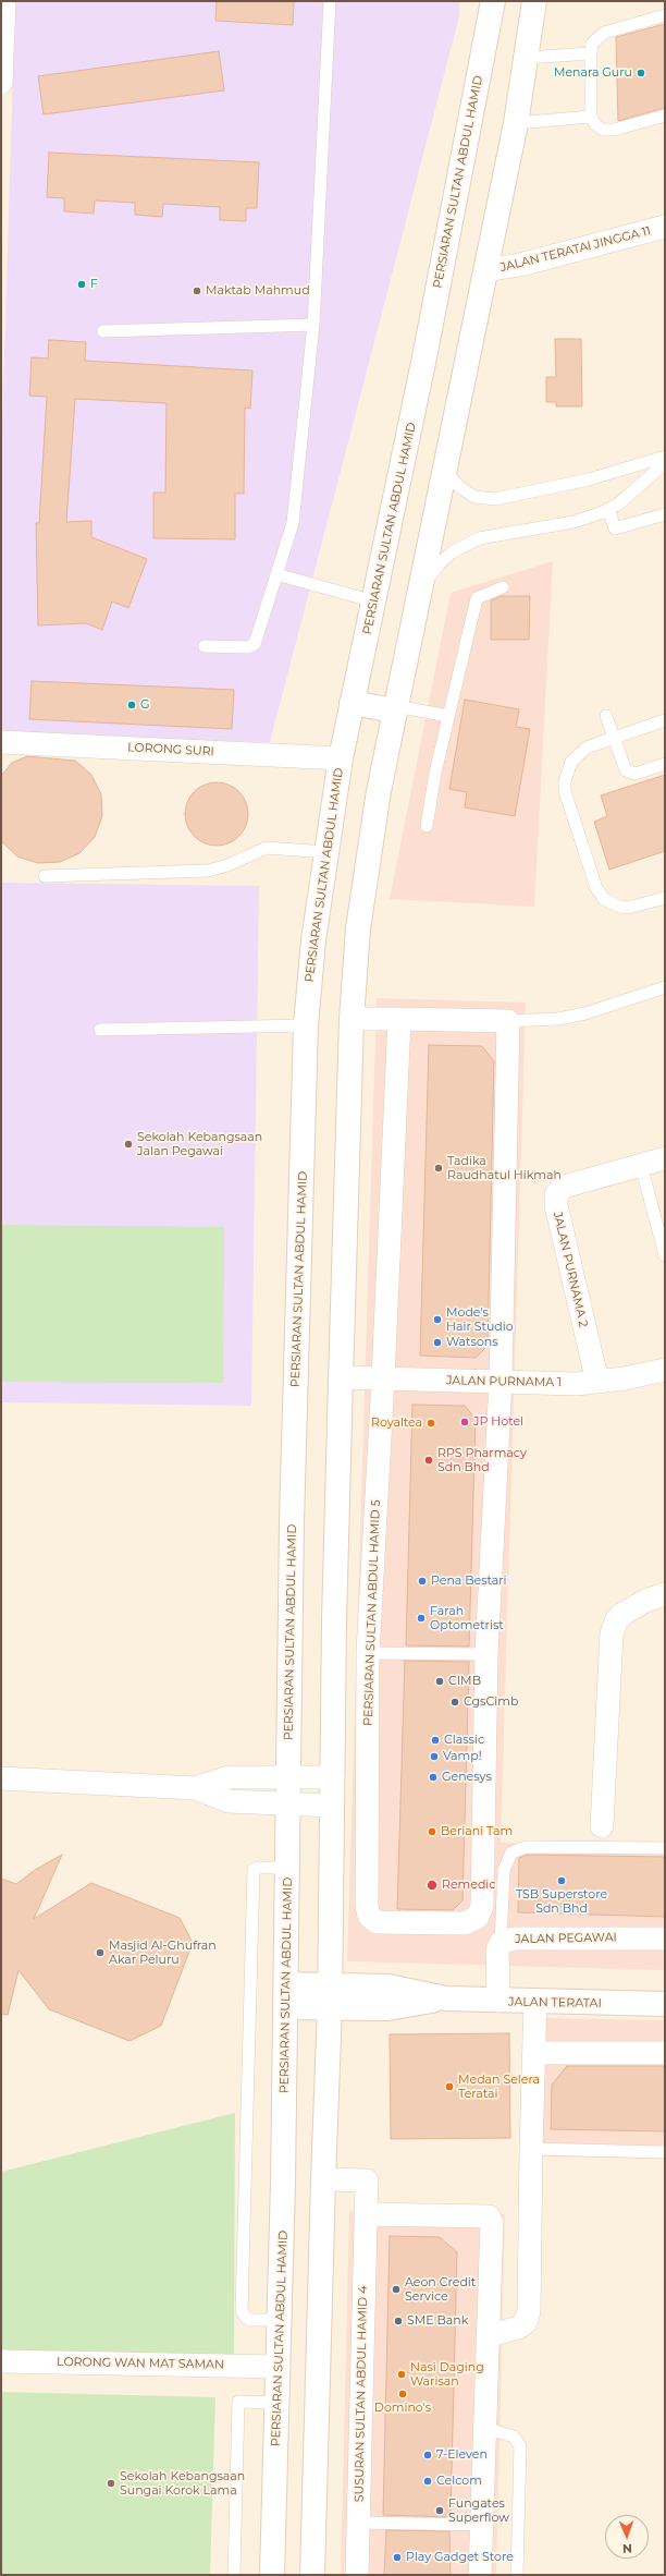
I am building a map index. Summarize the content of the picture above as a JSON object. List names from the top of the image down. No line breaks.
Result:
{"streets":{"main road":["PERSIARAN SULTAN ABDUL HAMID","JALAN TERATAI"],"street":["JALAN TERATAI JINGGA 11","LORONG SURI","JALAN PURNAMA 2","JALAN PURNAMA 1","PERSIARAN SULTAN ABDUL HAMID 5","JALAN PEGAWAI","LORONG WAN MAT SAMAN","SUSURAN SULTAN ABDUL HAMID 4"]},"crossings":[["PERSIARAN SULTAN ABDUL HAMID","LORONG SURI"],["PERSIARAN SULTAN ABDUL HAMID","JALAN TERATAI"],["PERSIARAN SULTAN ABDUL HAMID","LORONG WAN MAT SAMAN"],["JALAN PURNAMA 2","JALAN PURNAMA 1"],["JALAN PURNAMA 1","PERSIARAN SULTAN ABDUL HAMID 5"],["JALAN PEGAWAI","JALAN TERATAI"]],"places":["Menara Guru","F","Maktab Mahmud","G","Sekolah Kebangsaan Jalan Pegawai","Tadika Raudhatul Hikmah","Mode's Hair Studio","Watsons","JP Hotel","Royaltea","RPS Pharmacy Sdn Bhd","Pena Bestari","Farah Optometrist","CIMB","CgsCimb","Classic","Vamp!","Genesys","Beriani Tam","TSB Superstore Sdn Bhd","Remedic","Masjid Al-Ghufran Akar Peluru","Medan Selera Teratai","Aeon Credit Service","SME Bank","Nasi Daging Warisan","Domino's","7-Eleven","Celcom","Sekolah Kebangsaan Sungai Korok Lama","Fungates Superflow","Play Gadget Store"],"north":"bottom"}
